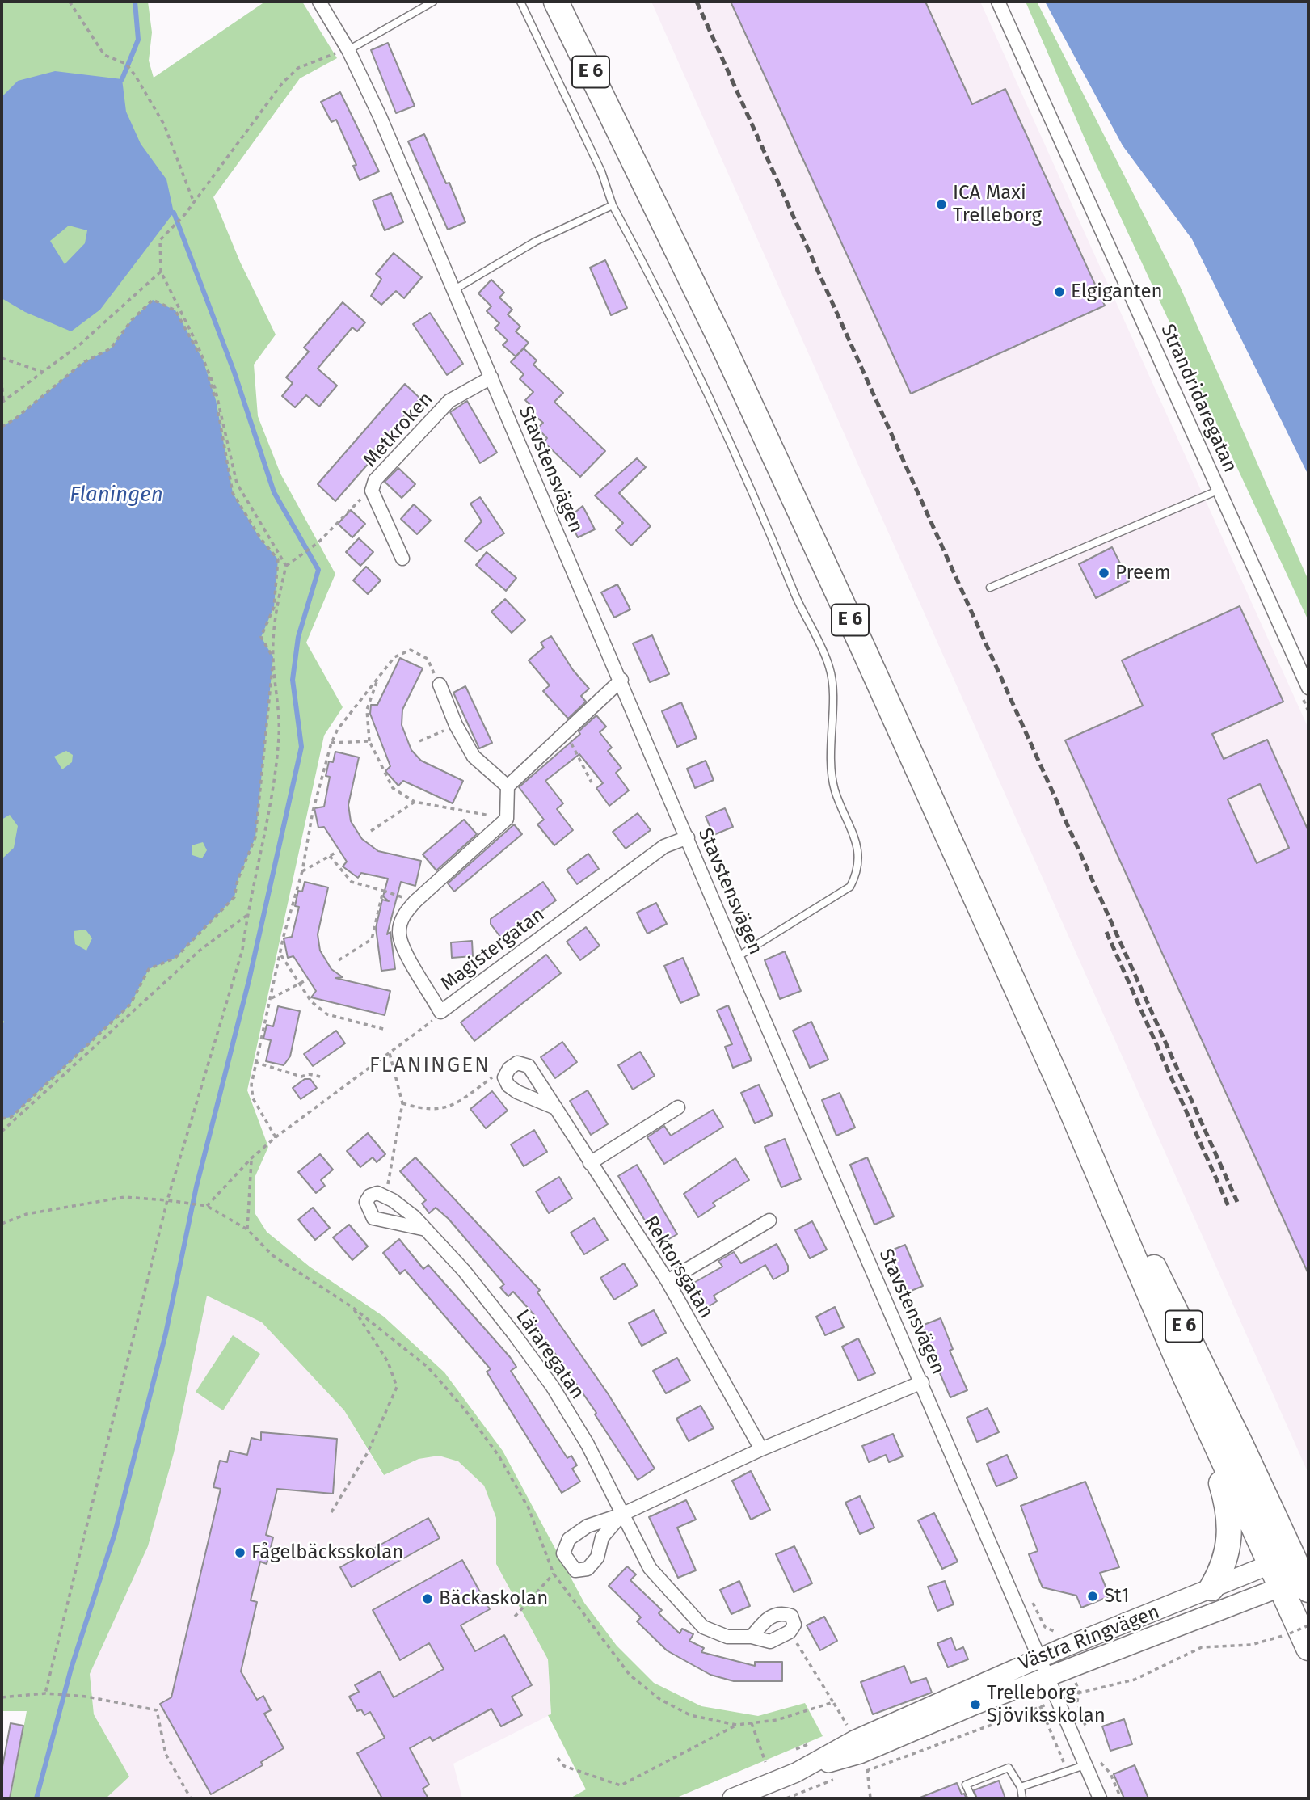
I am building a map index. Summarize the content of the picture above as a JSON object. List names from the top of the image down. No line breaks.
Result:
{"streets":{"highway":["E 6"],"main road":["Västra Ringvägen"],"street":["Strandridaregatan","Metkroken","Stavstensvägen","Magistergatan","Rektorsgatan","Läraregatan"]},"crossings":[["E 6","Västra Ringvägen"],["Metkroken","Stavstensvägen"],["Stavstensvägen","Magistergatan"],["Stavstensvägen","Västra Ringvägen"]],"districts":["FLANINGEN"],"water":["Flaningen"],"places":["ICA Maxi Trelleborg","Elgiganten","Preem","Fågelbäcksskolan","St1","Bäckaskolan","Trelleborg Sjöviksskolan"]}
